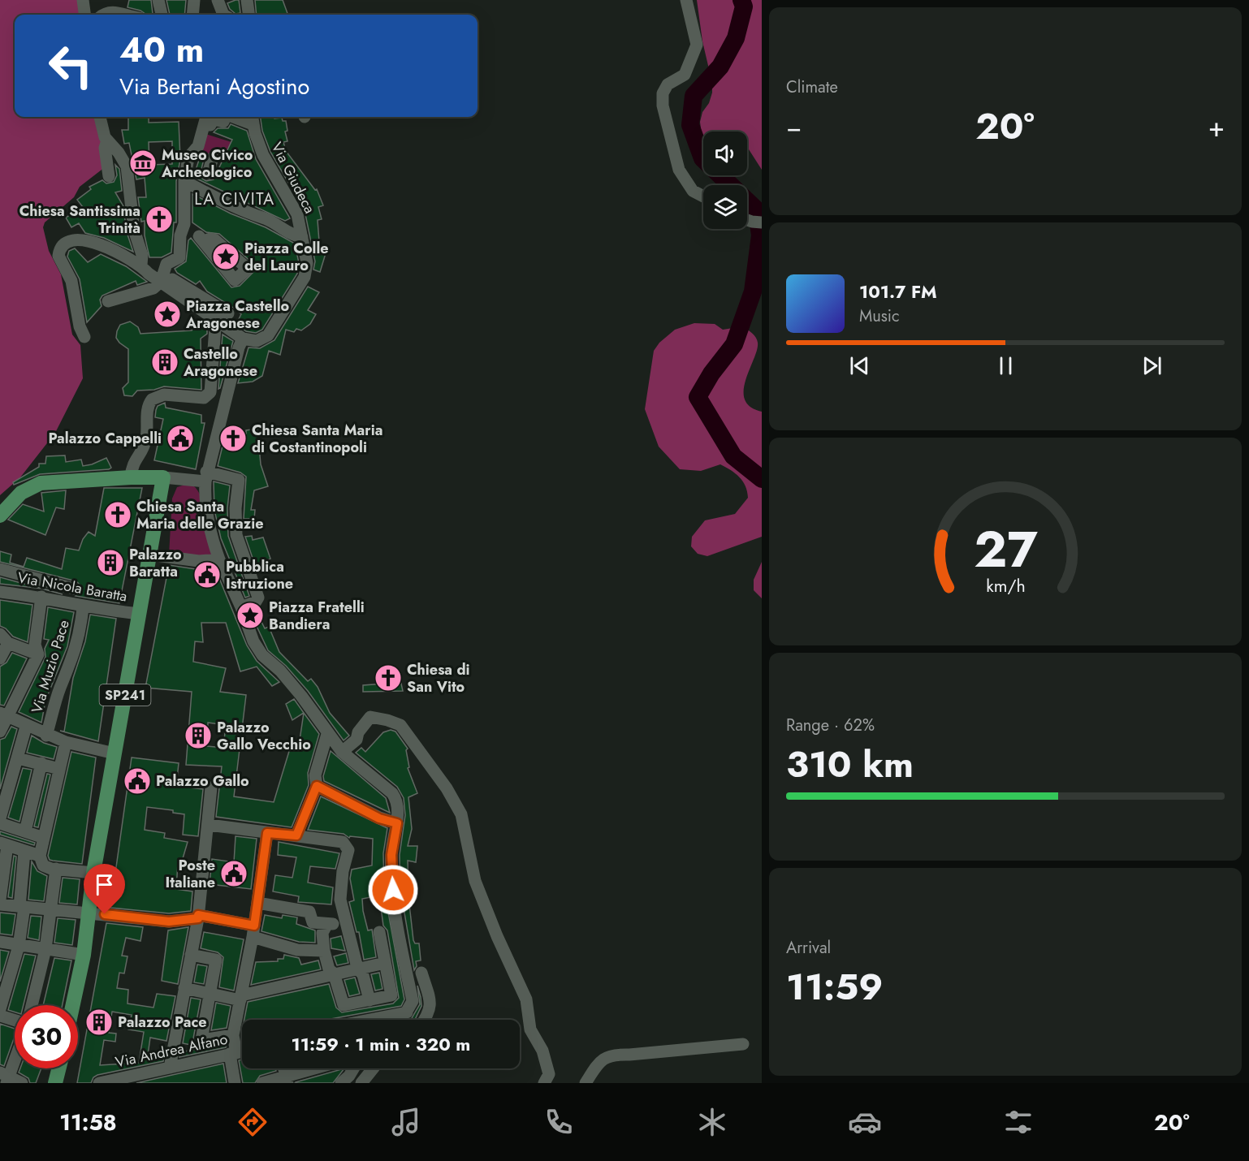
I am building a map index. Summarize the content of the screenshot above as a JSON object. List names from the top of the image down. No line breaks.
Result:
{"streets":{"main road":["SP241"],"street":["Via Giudeca","Via Nicola Baratta","Via Muzio Pace","Via Andrea Alfano"]},"crossings":[["Via Nicola Baratta","Via Muzio Pace"],["Via Nicola Baratta","SP241"]],"districts":["LA CIVITA"],"places":{"museum":["Museo Civico Archeologico"],"church":["Chiesa Santissima Trinità","Chiesa Santa Maria di Costantinopoli","Chiesa Santa Maria delle Grazie","Chiesa di San Vito"],"place":["Piazza Colle del Lauro","Piazza Castello Aragonese","Piazza Fratelli Bandiera"],"building":["Castello Aragonese","Palazzo Baratta","Palazzo Gallo Vecchio","Palazzo Pace"],"public building":["Palazzo Cappelli","Pubblica Istruzione","Palazzo Gallo","Poste Italiane"]},"page":{"tile":["Climate",["Range · 62%","310 km"],["Arrival","11:59"]],"turn":["40 m","Via Bertani Agostino"],"heat":["−","20°","+"],"song":["101.7 FM","Music"],"limit":"30","trip":"11:59 · 1 min · 320 m","tabs":["11:58","20°"],"gauge":["27","km/h"]}}
